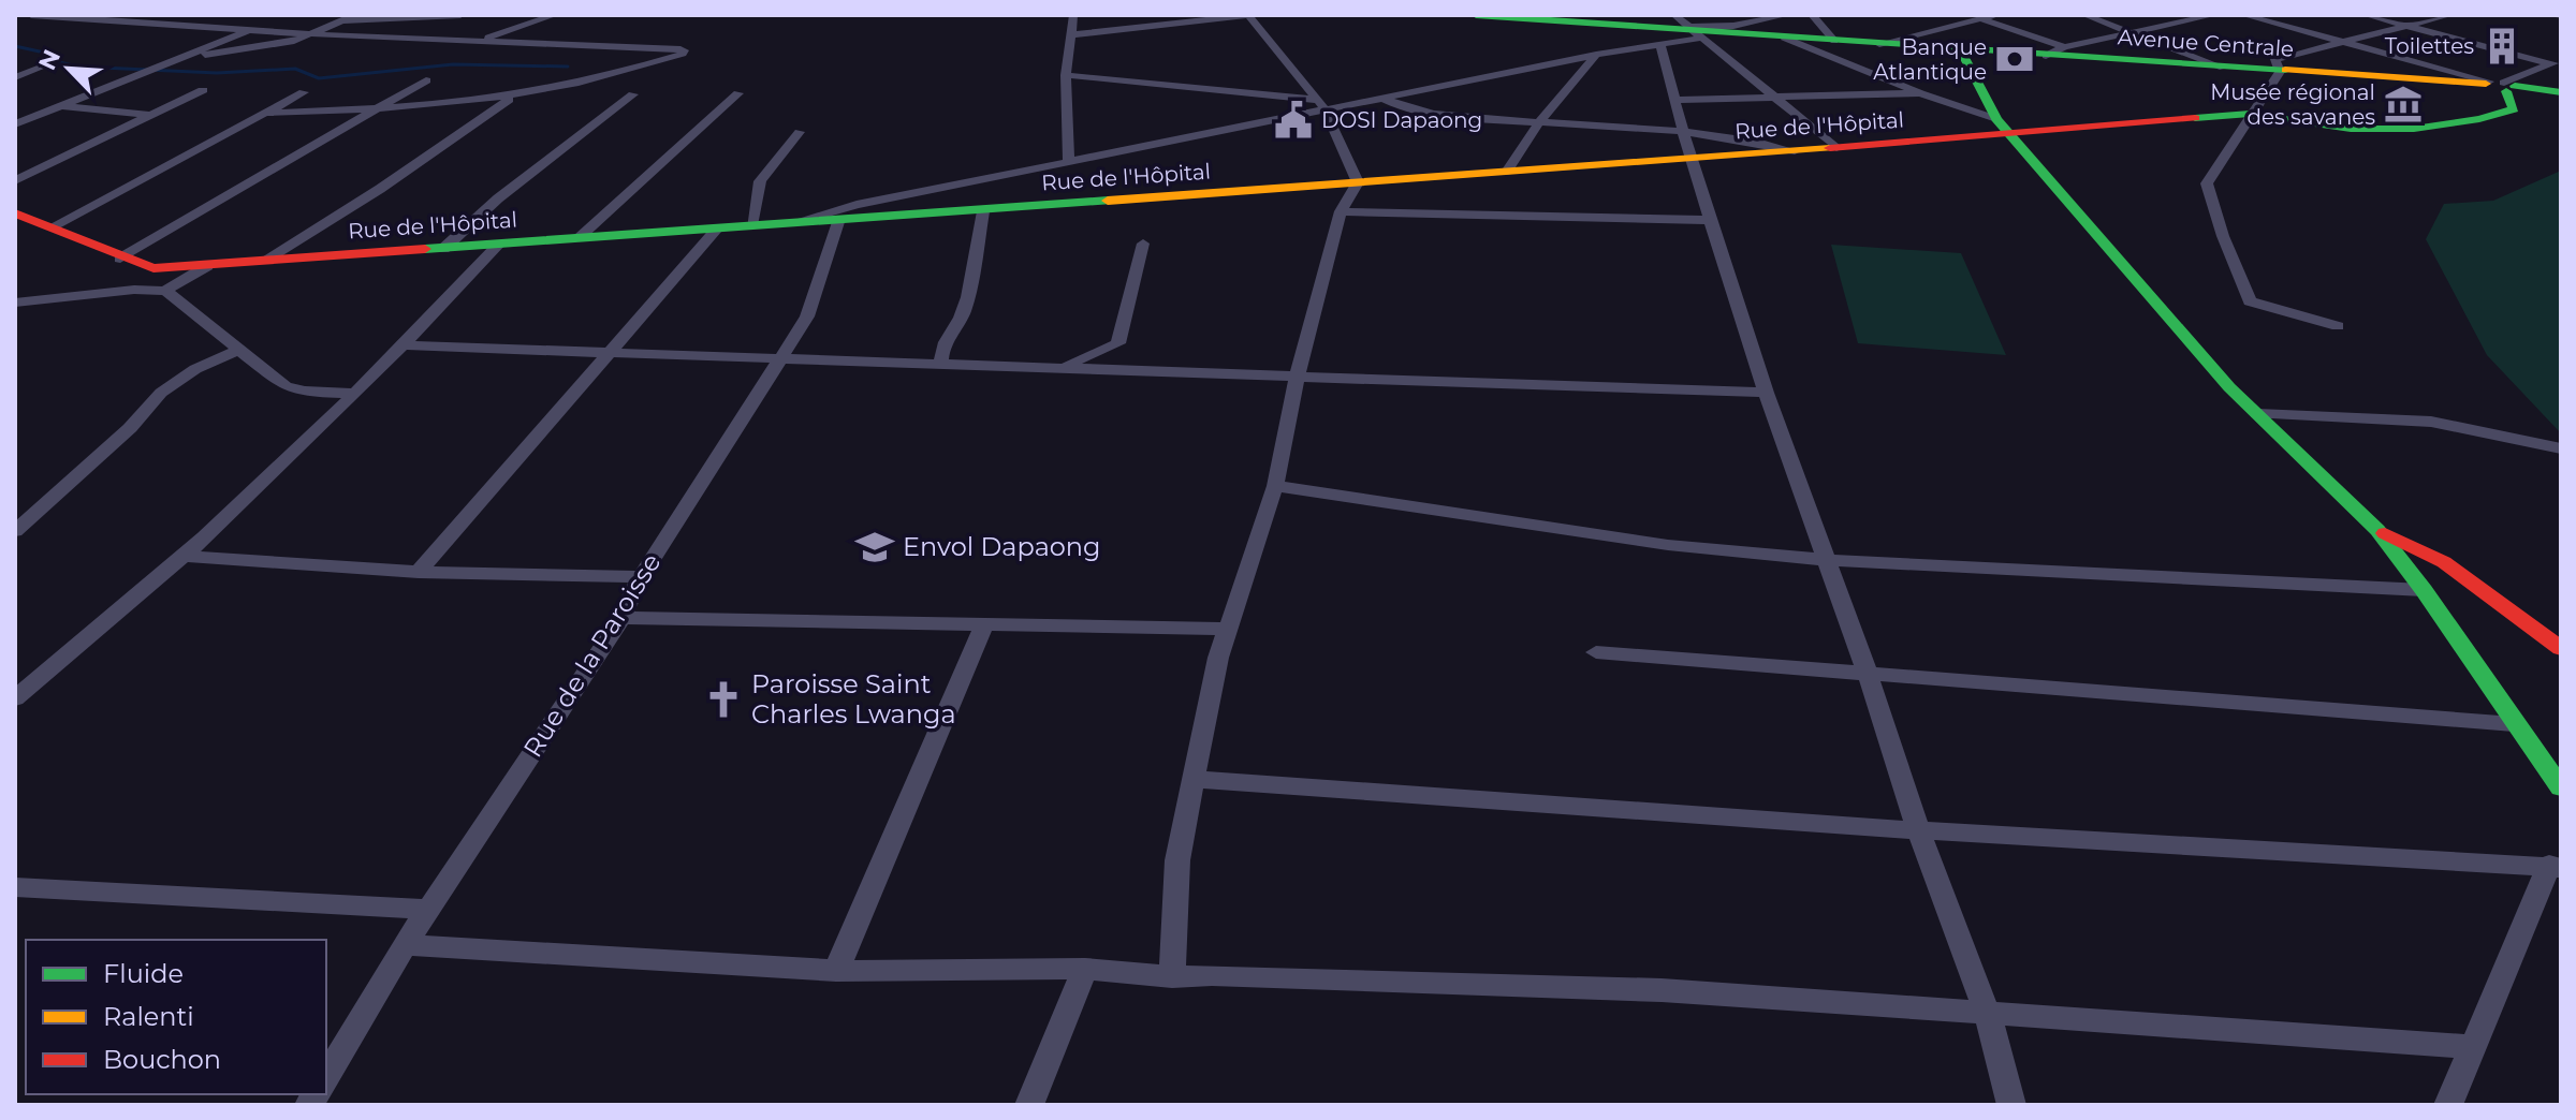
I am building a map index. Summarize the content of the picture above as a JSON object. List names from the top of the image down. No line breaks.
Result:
{"streets":{"street":["Avenue Centrale","Rue de l'Hôpital","Rue de la Paroisse"]},"crossings":[["Avenue Centrale","Rue de l'Hôpital"],["Rue de l'Hôpital","Rue de la Paroisse"]],"places":{"building":["Toilettes"],"bank":["Banque Atlantique"],"museum":["Musée régional des savanes"],"public building":["DOSI Dapaong"],"school or university":["Envol Dapaong"],"church":["Paroisse Saint Charles Lwanga"]},"legend":["Fluide","Ralenti","Bouchon"],"north":"top left"}
